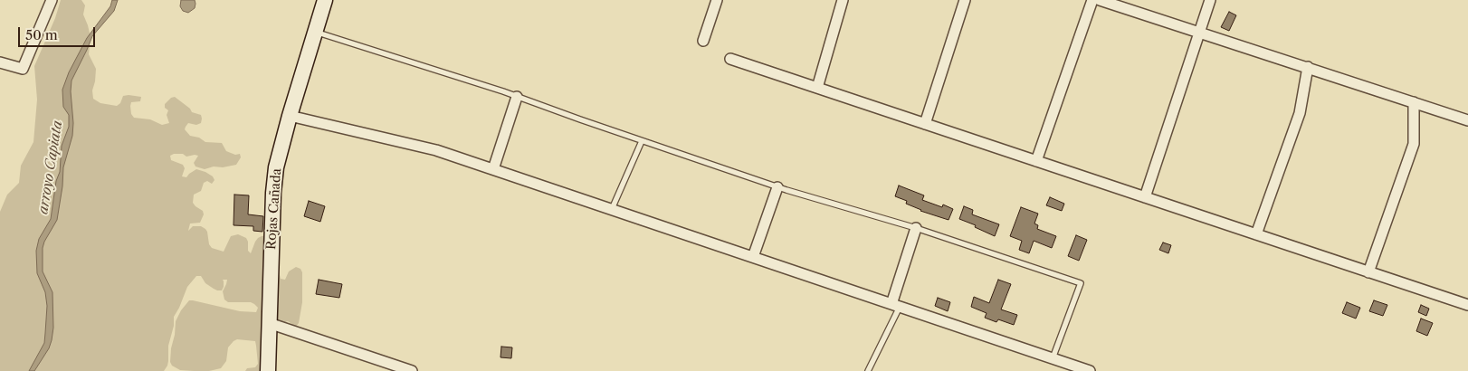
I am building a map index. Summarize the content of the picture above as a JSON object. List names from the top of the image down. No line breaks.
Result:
{"streets":{"main road":["Rojas Cañada"]},"water":["arroyo Capiata"],"scale_bar":"50 m"}
